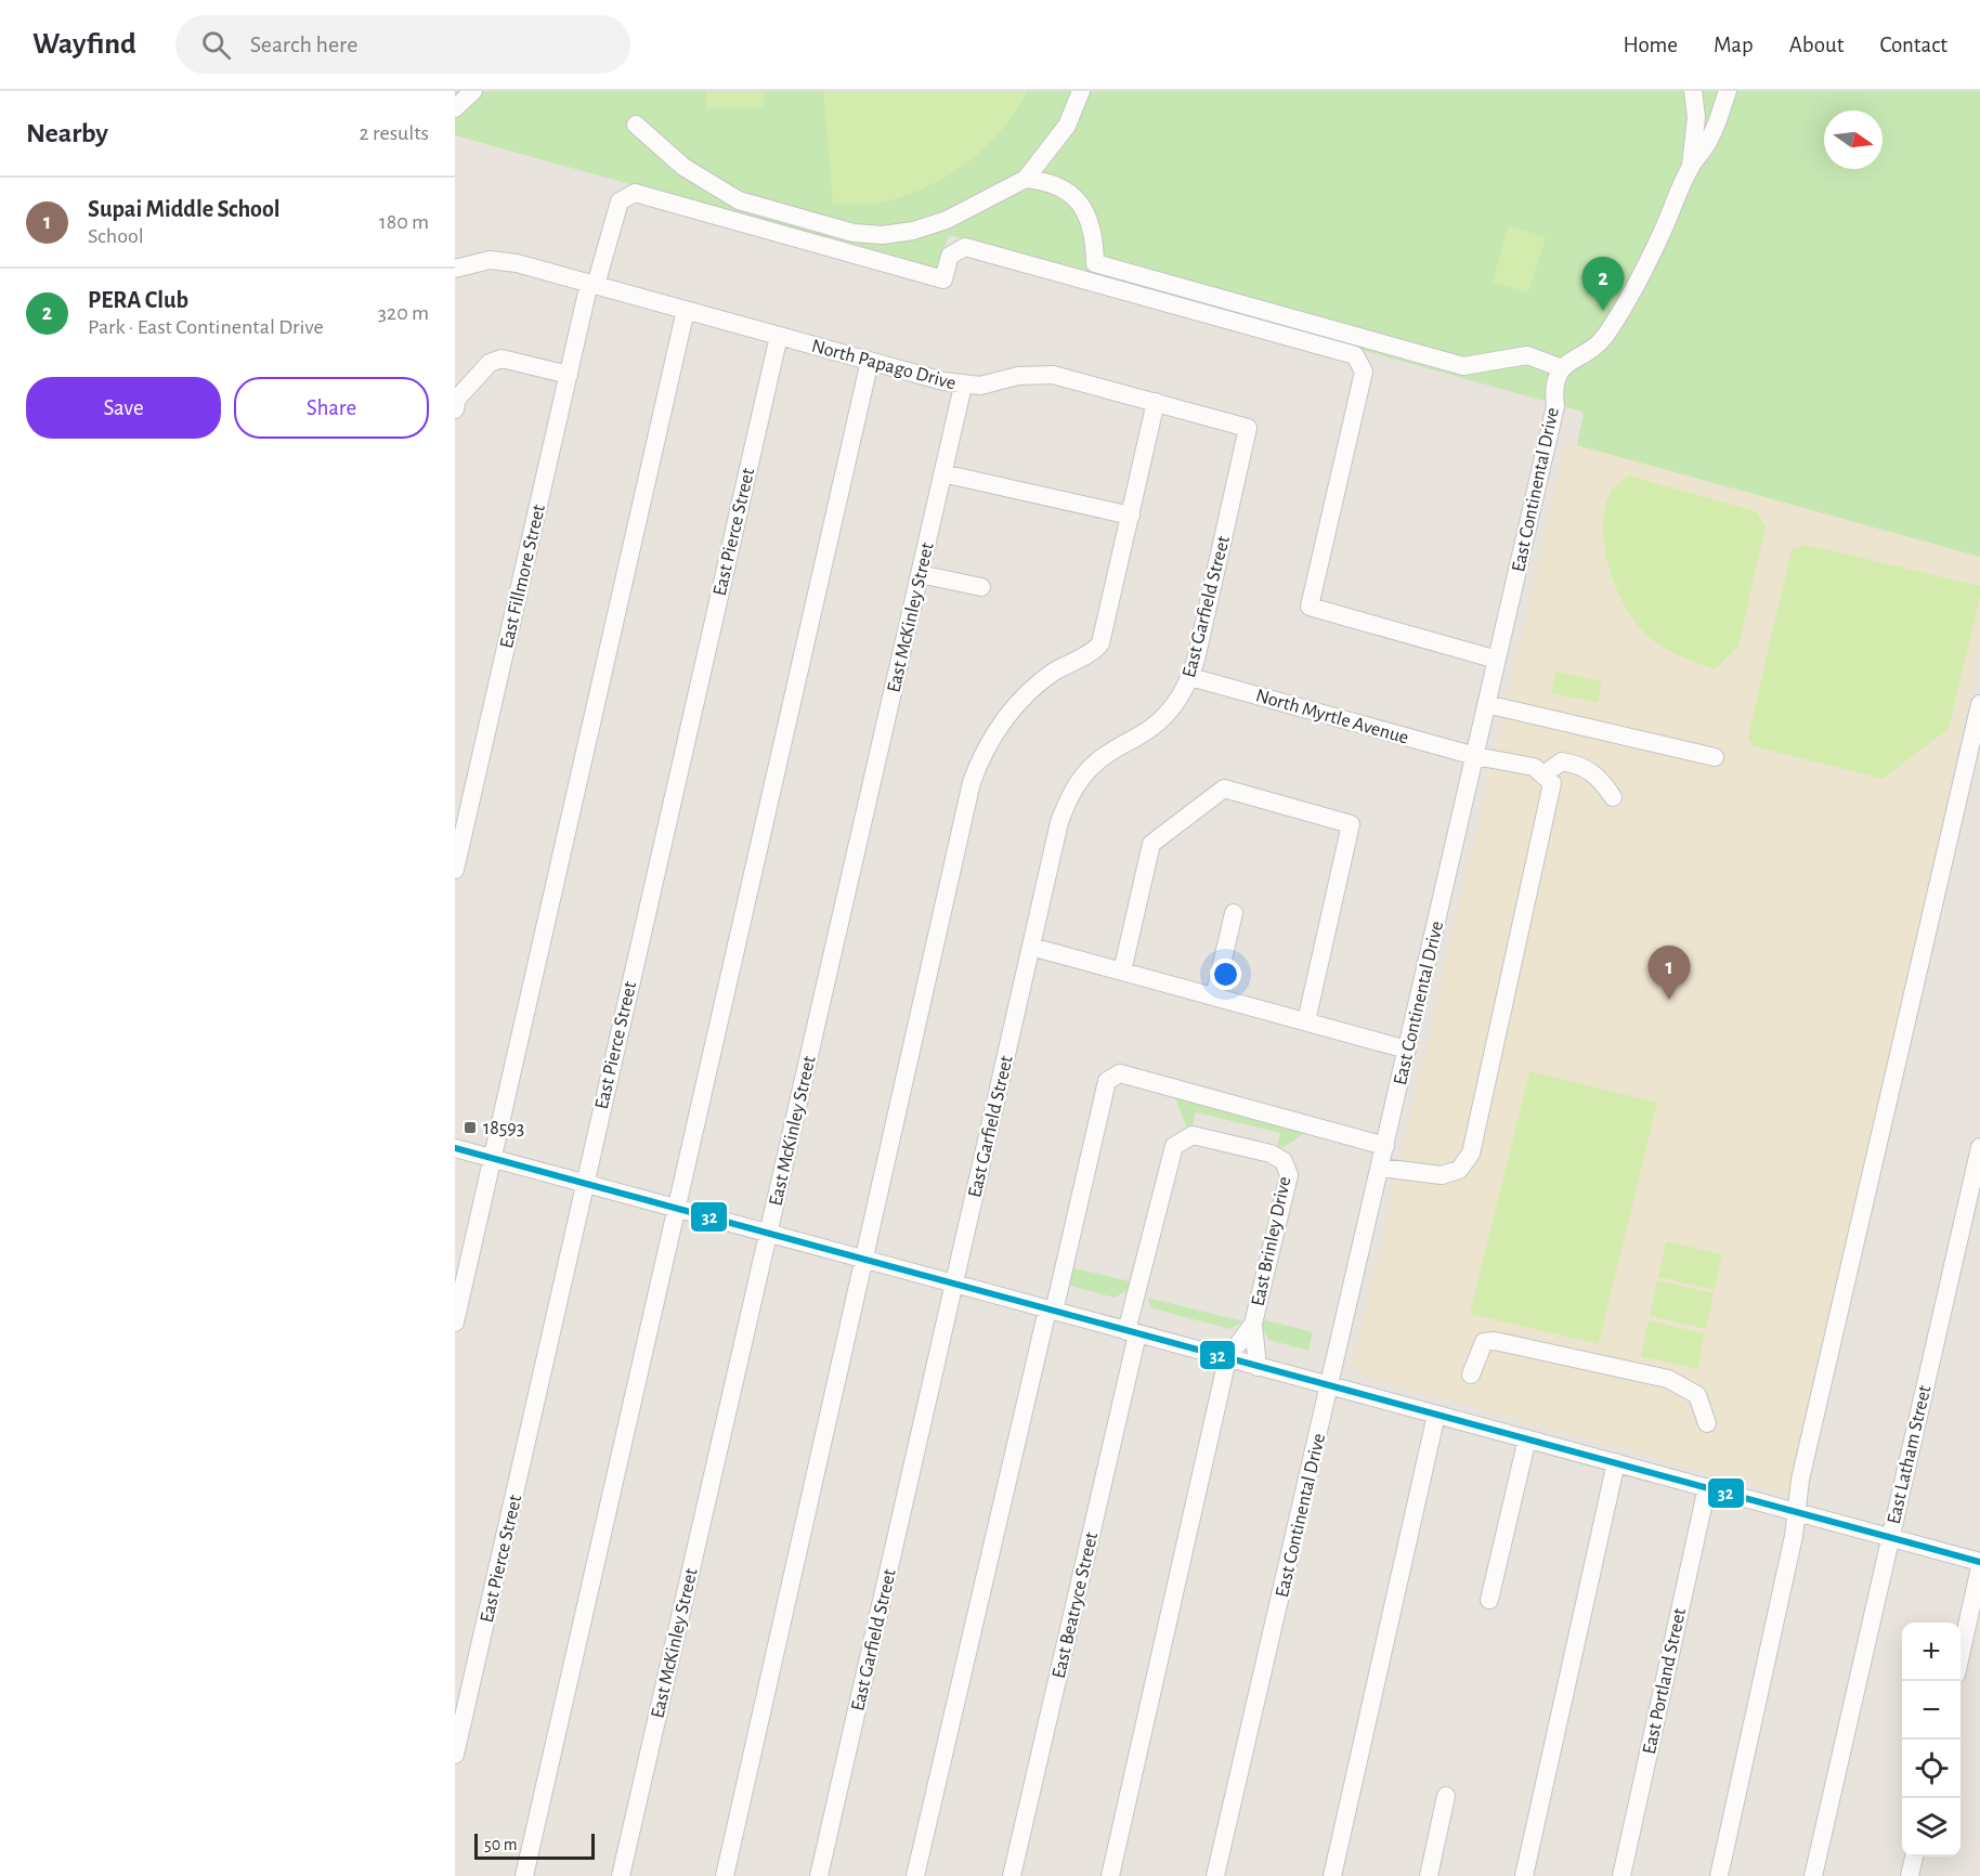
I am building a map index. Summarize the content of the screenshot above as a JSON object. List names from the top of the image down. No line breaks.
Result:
{"streets":{"street":["North Papago Drive","East Continental Drive","East Pierce Street","East Fillmore Street","East Garfield Street","East McKinley Street","North Myrtle Avenue","East Brinley Drive","East Latham Street","East Beatryce Street","East Portland Street"]},"crossings":[["North Papago Drive","East Pierce Street"],["North Papago Drive","East Fillmore Street"],["North Papago Drive","East Garfield Street"],["North Papago Drive","East McKinley Street"],["East Continental Drive","East Fillmore Street"],["East Continental Drive","North Myrtle Avenue"],["East Garfield Street","North Myrtle Avenue"],["East Brinley Drive","East Beatryce Street"]],"places":{"transit":["18593"]},"lines":["transit line 32"],"scale_bar":"50 m","north":"right","page":{"header":"Wayfind","search":"Search here","nav":["Home","Map","About","Contact"],"heading":["Nearby","2 results"],"list":[{"mark":"1","name":"Supai Middle School","note":"School","value":"180 m"},{"mark":"2","name":"PERA Club","note":"Park · East Continental Drive","value":"320 m"}],"pins":["2","1"],"buttons":["Save","Share"],"map_buttons":["+","−"],"scale":"50 m"}}
